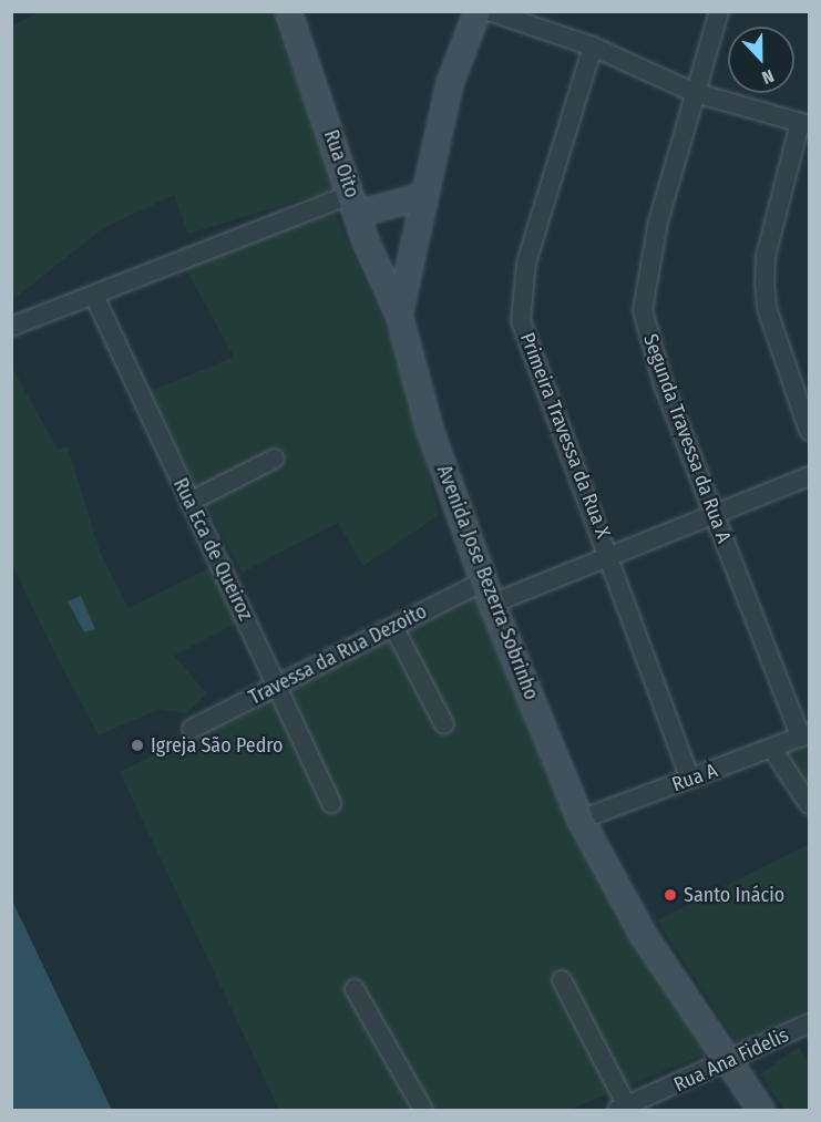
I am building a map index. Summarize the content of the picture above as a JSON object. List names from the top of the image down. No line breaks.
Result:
{"streets":{"main road":["Rua Oito","Avenida Jose Bezerra Sobrinho"],"street":["Primeira Travessa da Rua X","Segunda Travessa da Rua A","Rua Eca de Queiroz","Travessa da Rua Dezoito","Rua A","Rua Ana Fidelis"]},"crossings":[["Rua Oito","Avenida Jose Bezerra Sobrinho"],["Primeira Travessa da Rua X","Travessa da Rua Dezoito"],["Primeira Travessa da Rua X","Rua A"],["Segunda Travessa da Rua A","Travessa da Rua Dezoito"],["Segunda Travessa da Rua A","Rua A"],["Rua Eca de Queiroz","Travessa da Rua Dezoito"],["Avenida Jose Bezerra Sobrinho","Travessa da Rua Dezoito"],["Avenida Jose Bezerra Sobrinho","Rua A"],["Avenida Jose Bezerra Sobrinho","Rua Ana Fidelis"]],"places":["Igreja São Pedro","Santo Inácio"],"north":"bottom"}
